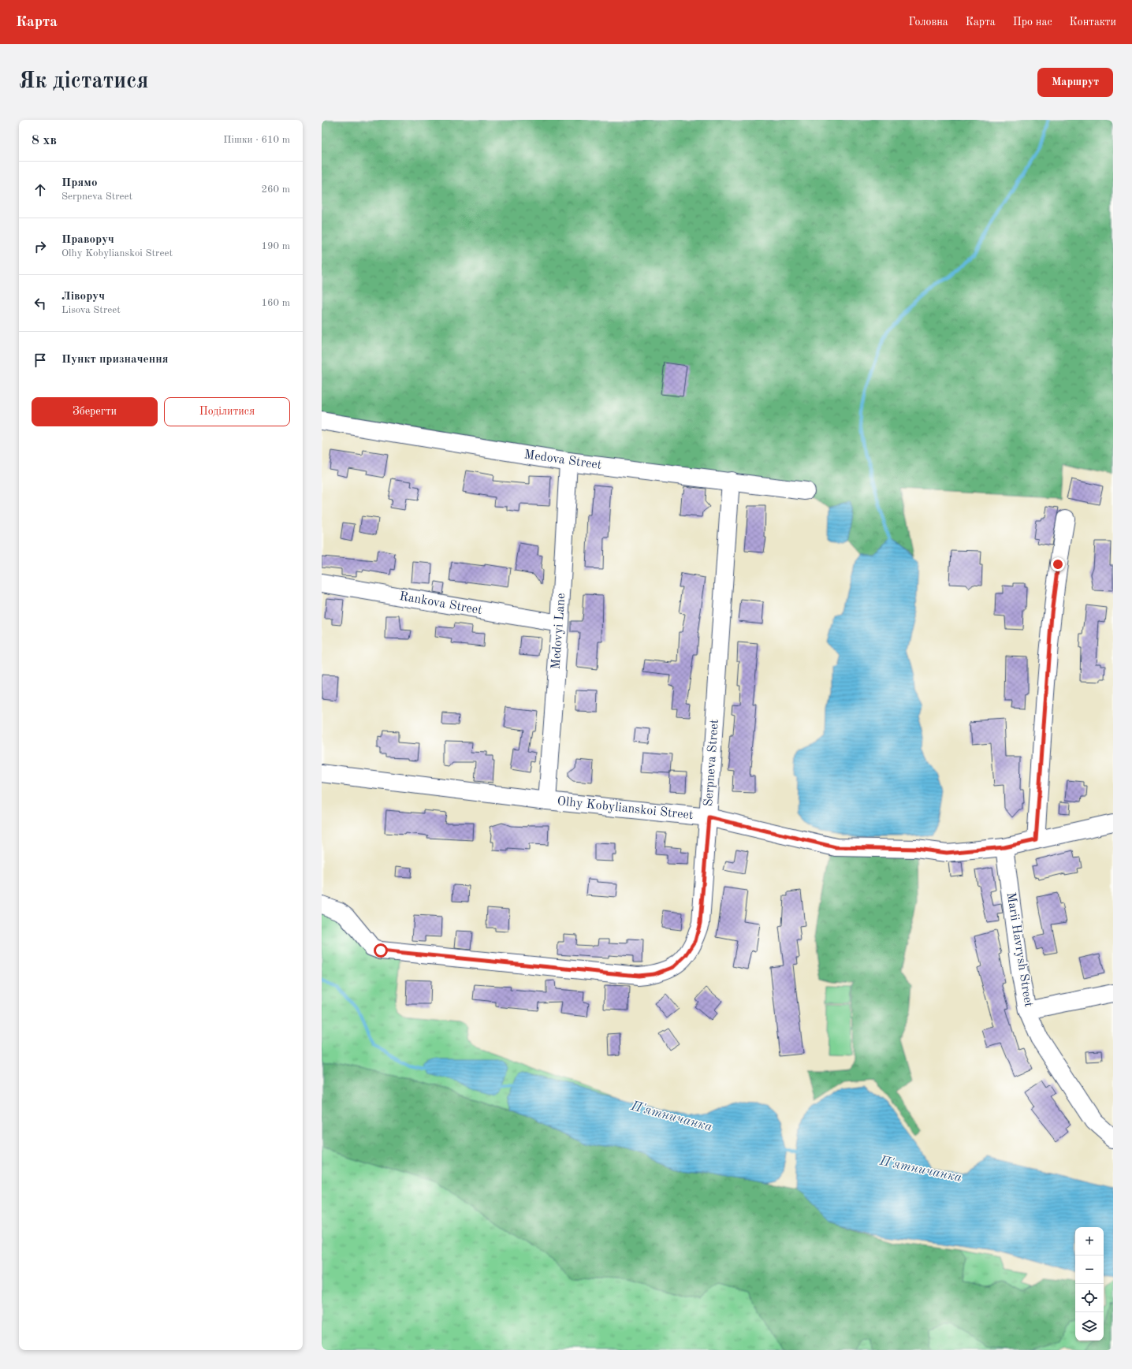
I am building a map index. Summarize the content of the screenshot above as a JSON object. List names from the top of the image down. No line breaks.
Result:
{"streets":{"street":["Medova Street","Rankova Street","Medovyi Lane","Serpneva Street","Olhy Kobylianskoi Street","Marii Havrysh Street"]},"crossings":[["Medova Street","Medovyi Lane"],["Medova Street","Serpneva Street"],["Rankova Street","Medovyi Lane"],["Medovyi Lane","Olhy Kobylianskoi Street"],["Serpneva Street","Olhy Kobylianskoi Street"],["Olhy Kobylianskoi Street","Marii Havrysh Street"]],"water":["П'ятничанка"],"page":{"header":"Карта","nav":["Головна","Карта","Про нас","Контакти"],"buttons":["Маршрут",["Зберегти","Поділитися"]],"title":"Як дістатися","heading":["8 хв","Пішки · 610 m"],"list":[["Прямо","Serpneva Street","260 m"],["Праворуч","Olhy Kobylianskoi Street","190 m"],["Ліворуч","Lisova Street","160 m"],"Пункт призначення"],"map_buttons":["+","−"]}}
